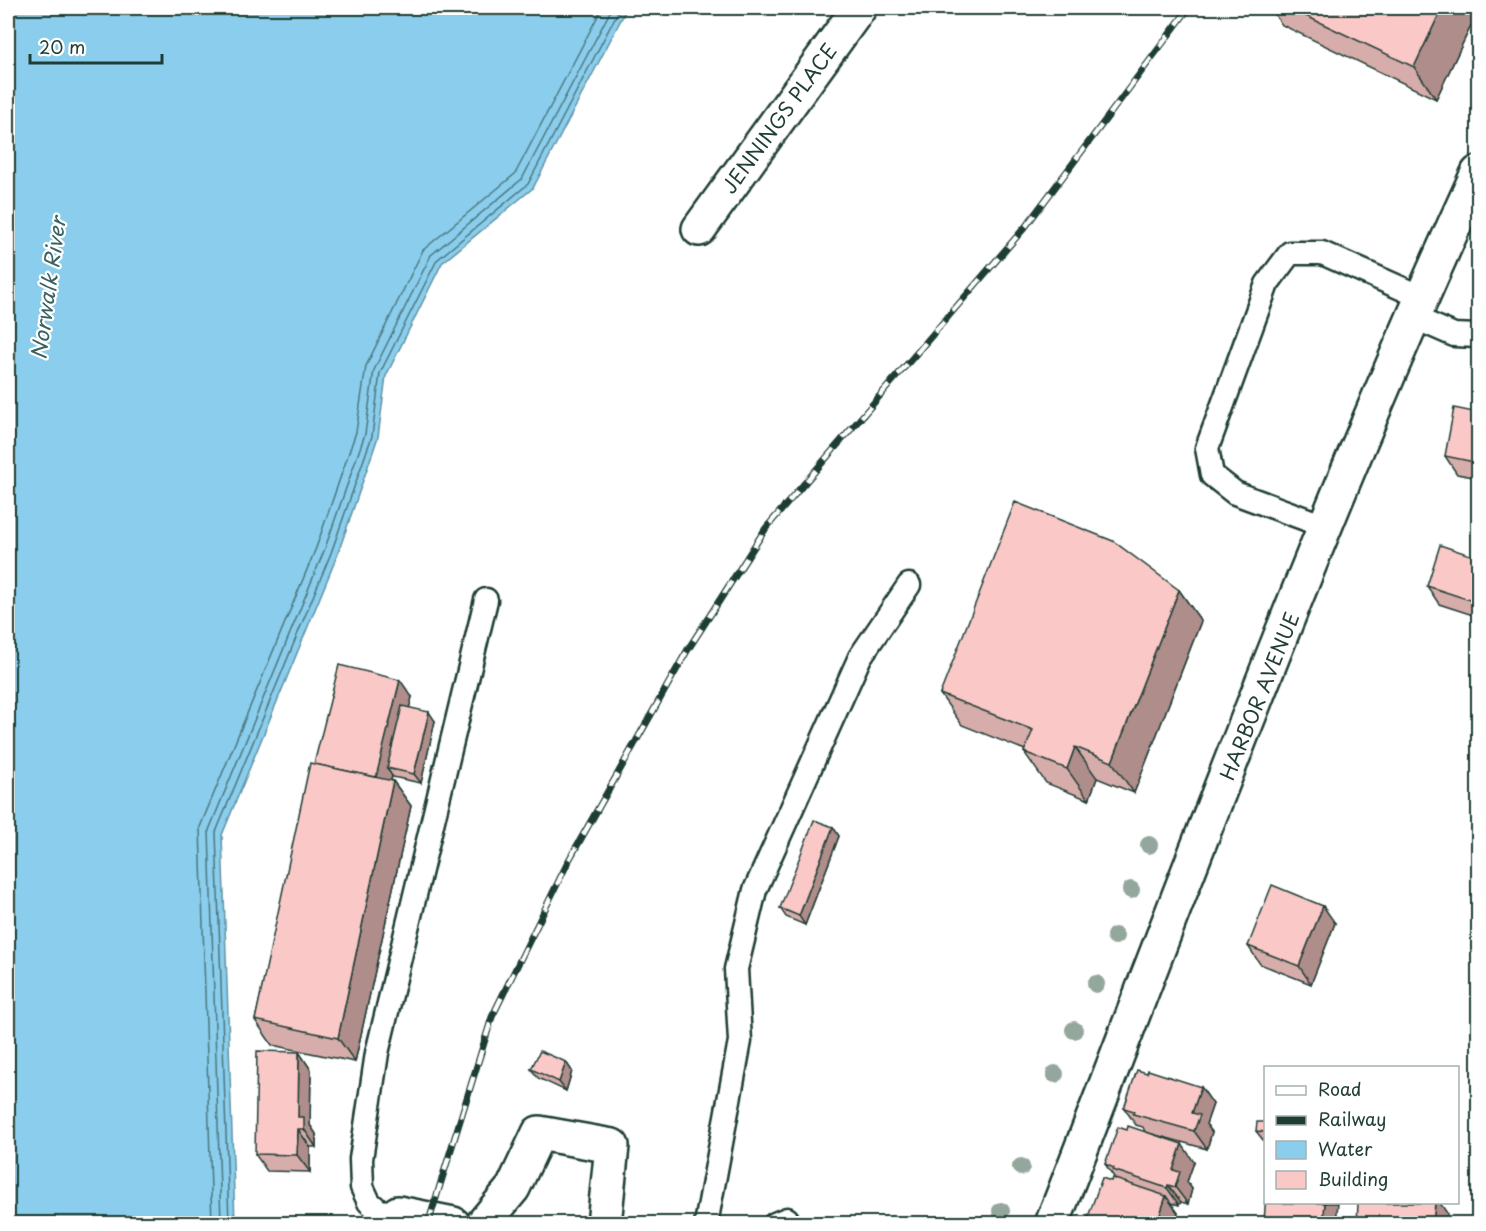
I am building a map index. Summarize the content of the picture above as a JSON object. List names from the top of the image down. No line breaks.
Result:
{"streets":{"main road":["JENNINGS PLACE","HARBOR AVENUE"]},"water":["Norwalk River"],"legend":["Road","Railway","Water","Building"],"scale_bar":"20 m"}
